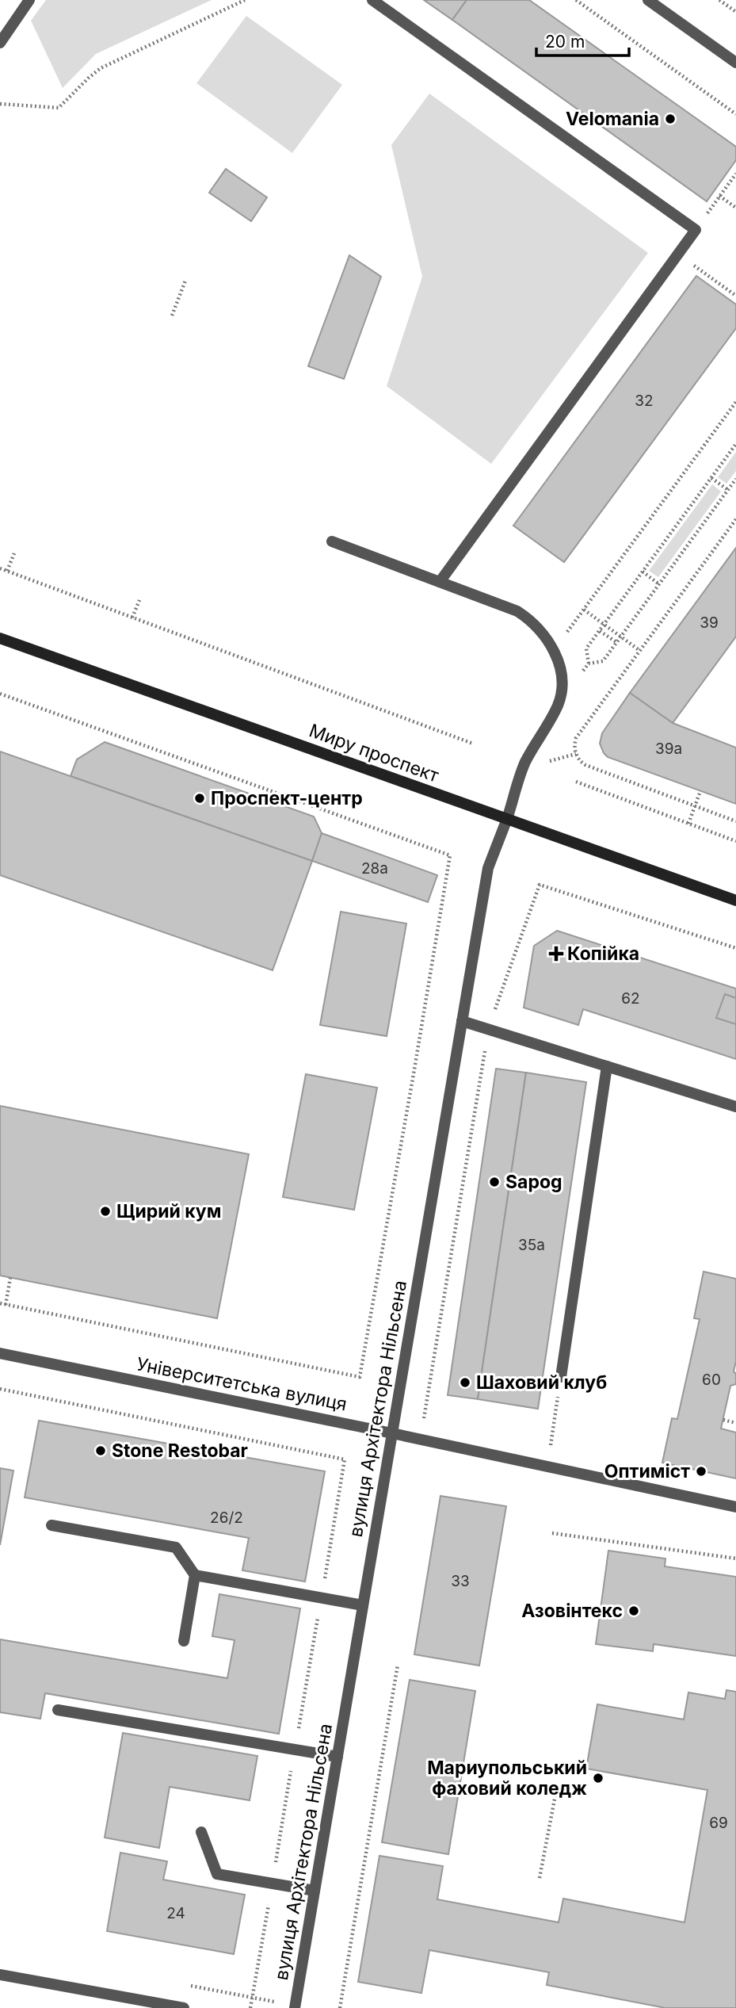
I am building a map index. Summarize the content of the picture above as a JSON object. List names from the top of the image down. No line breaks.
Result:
{"streets":{"main road":["Миру проспект"],"street":["Університетська вулиця","вулиця Архітектора Нільсена"]},"crossings":[["Миру проспект","вулиця Архітектора Нільсена"],["Університетська вулиця","вулиця Архітектора Нільсена"]],"places":{"other":["Velomania","Проспект-центр","Sapog","Щирий кум","Шаховий клуб","Stone Restobar","Оптиміст","Азовінтекс","Мариупольський фаховий коледж"],"health":["Копійка"]},"house_numbers":["32","39","39а","28а","62","35а","60","26/2","33","69","24"],"scale_bar":"20 m"}
